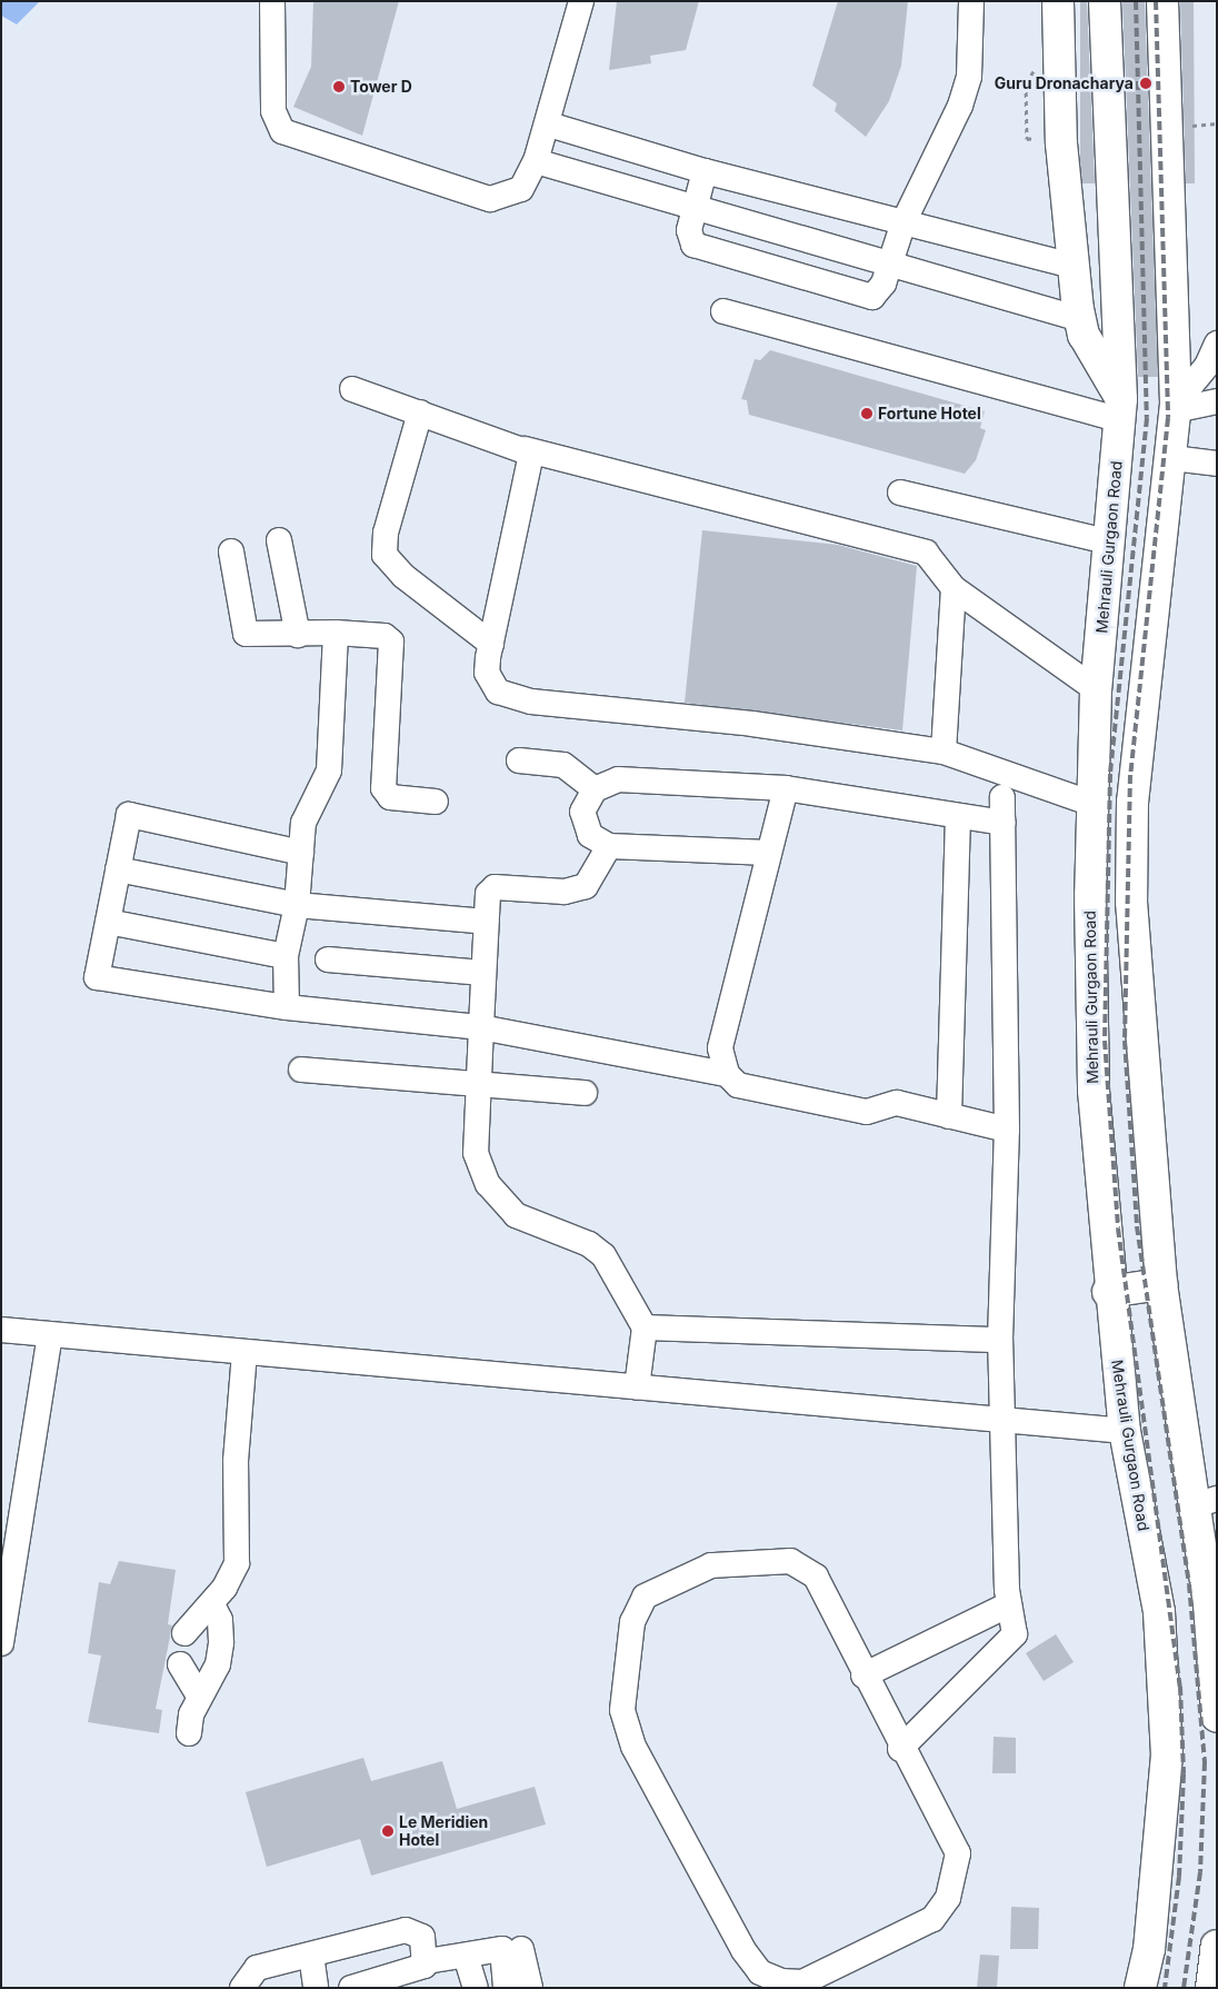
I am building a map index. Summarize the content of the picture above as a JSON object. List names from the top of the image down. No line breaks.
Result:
{"streets":{"main road":["Mehrauli Gurgaon Road"]},"places":["Guru Dronacharya","Tower D","Fortune Hotel","Le Meridien Hotel"]}
